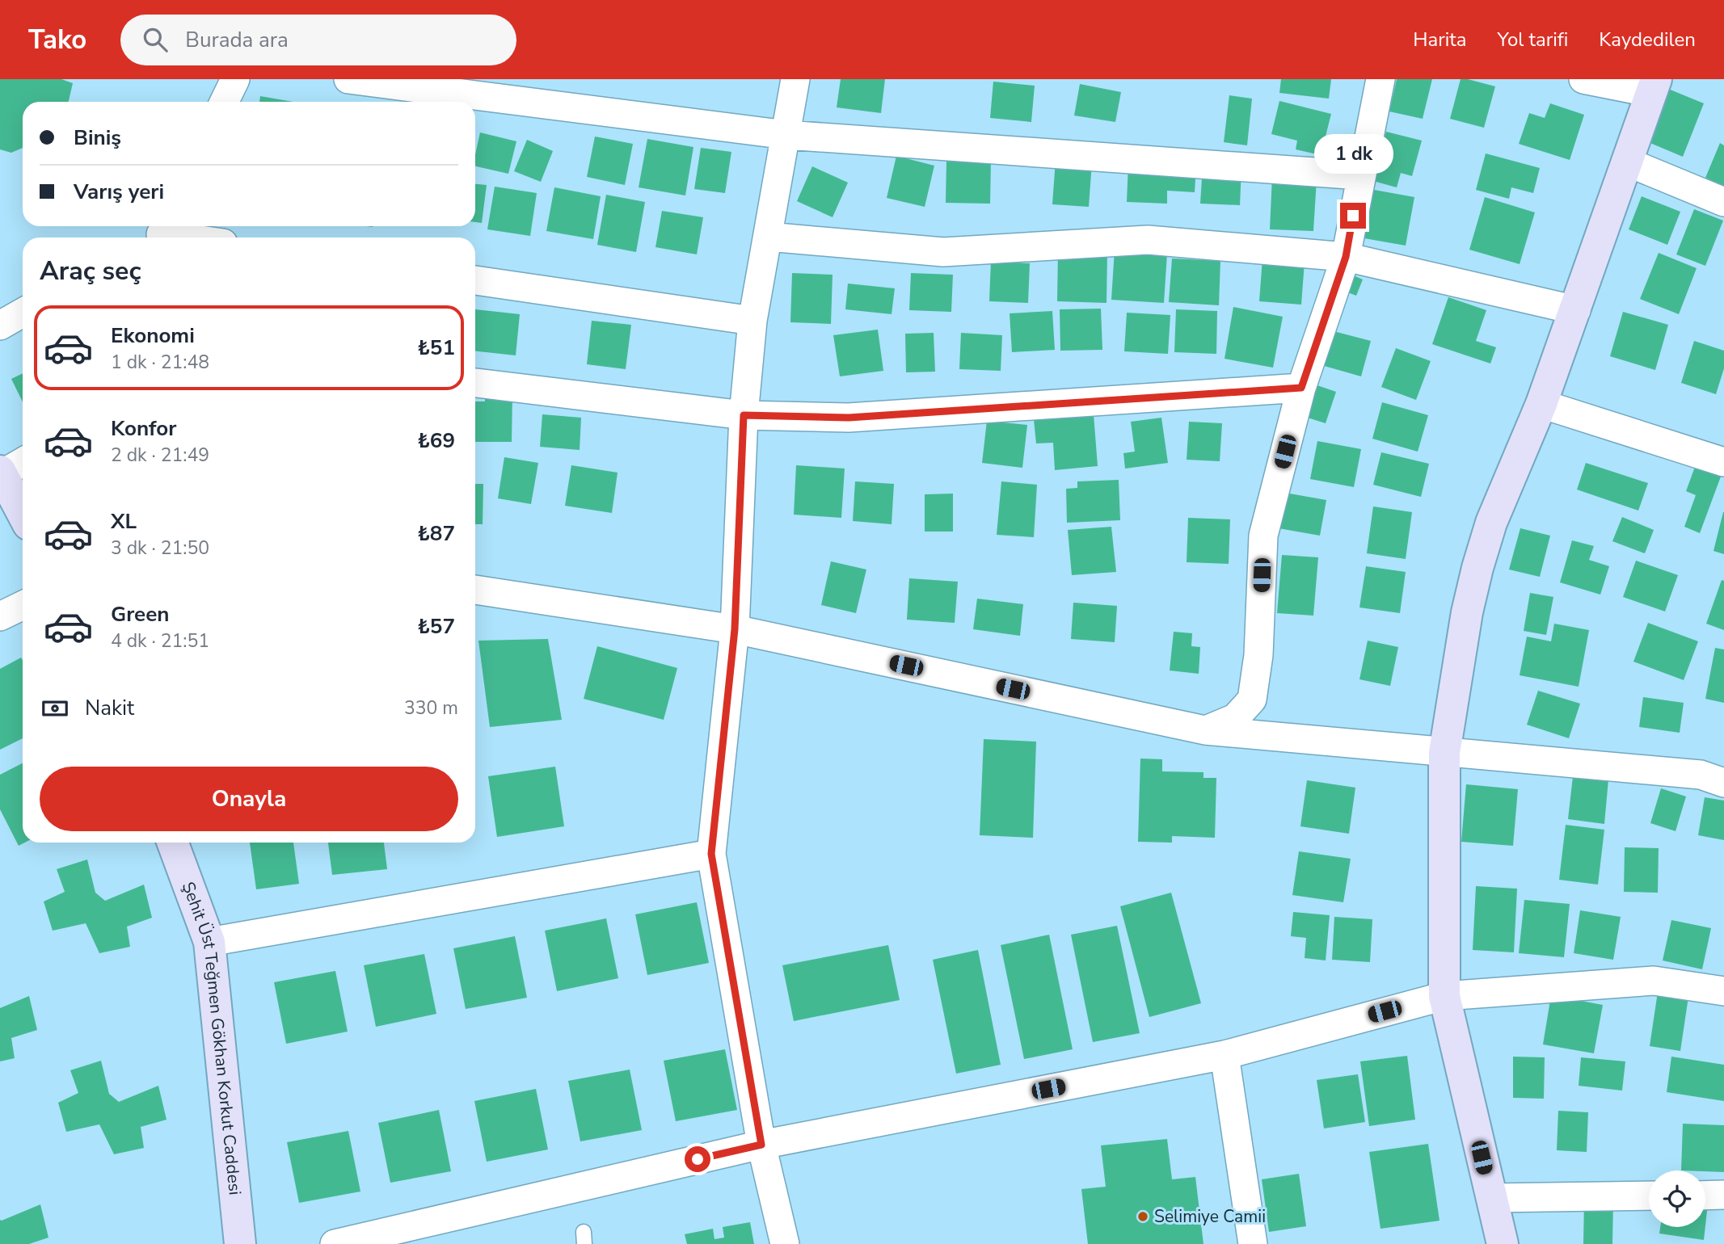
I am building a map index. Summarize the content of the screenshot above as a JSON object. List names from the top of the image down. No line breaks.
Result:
{"streets":{"street":["Şehit Üst Teğmen Gökhan Korkut Caddesi"]},"places":["Selimiye Camii"],"page":{"header":"Tako","search":"Burada ara","nav":["Harita","Yol tarifi","Kaydedilen"],"banner":["Biniş","Varış yeri"],"bubble":"1 dk","heading":"Araç seç","list":[{"name":"Ekonomi","note":"1 dk · 21:48","value":"₺51"},{"name":"Konfor","note":"2 dk · 21:49","value":"₺69"},{"name":"XL","note":"3 dk · 21:50","value":"₺87"},{"name":"Green","note":"4 dk · 21:51","value":"₺57"}],"pay":["Nakit","330 m"],"buttons":"Onayla"}}
